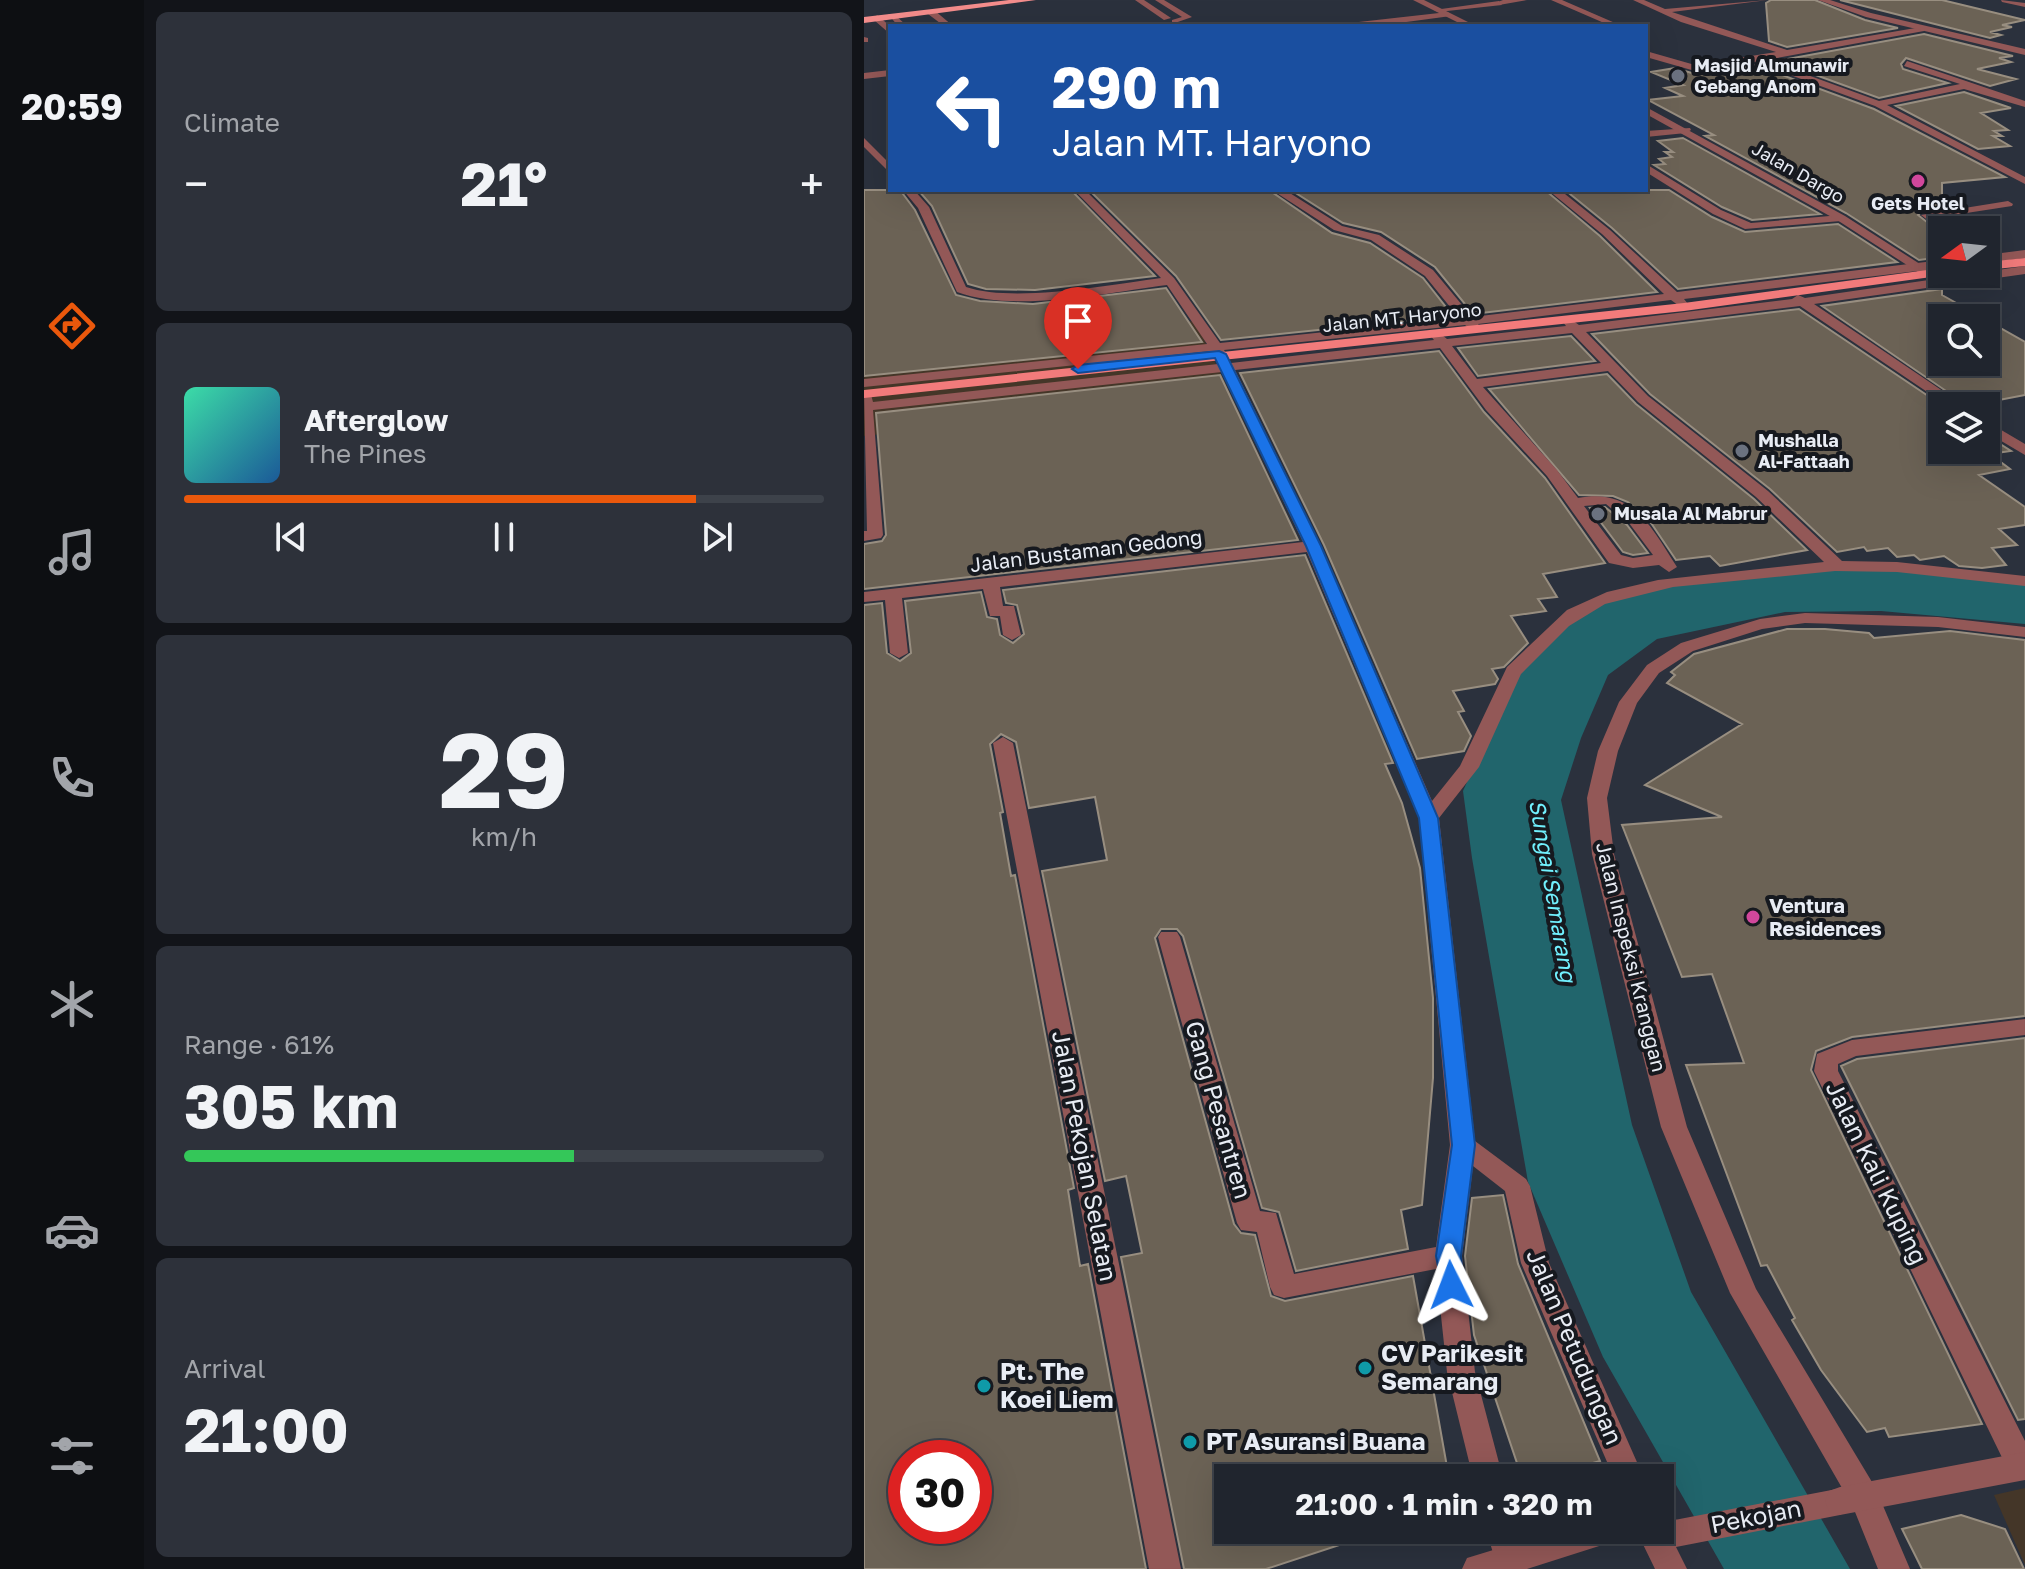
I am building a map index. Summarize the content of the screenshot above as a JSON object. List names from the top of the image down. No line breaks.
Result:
{"streets":{"main road":["Jalan MT. Haryono"],"street":["Jalan Dargo","Jalan Bustaman Gedong","Jalan Inspeksi Kranggan","Gang Pesantren","Jalan Pekojan Selatan","Jalan Kali Kuping","Jalan Petudungan","Pekojan"]},"crossings":[["Jalan Inspeksi Kranggan","Pekojan"],["Jalan Kali Kuping","Pekojan"]],"water":["Sungai Semarang"],"places":["Masjid Almunawir Gebang Anom","Gets Hotel","Mushalla Al-Fattaah","Musala Al Mabrur","Ventura Residences","CV Parikesit Semarang","Pt. The Koei Liem","PT Asuransi Buana"],"north":"left","page":{"tabs":"20:59","tile":["Climate",["29","km/h"],["Range · 61%","305 km"],["Arrival","21:00"]],"turn":["290 m","Jalan MT. Haryono"],"heat":["−","21°","+"],"song":["Afterglow","The Pines"],"limit":"30","trip":"21:00 · 1 min · 320 m"}}
